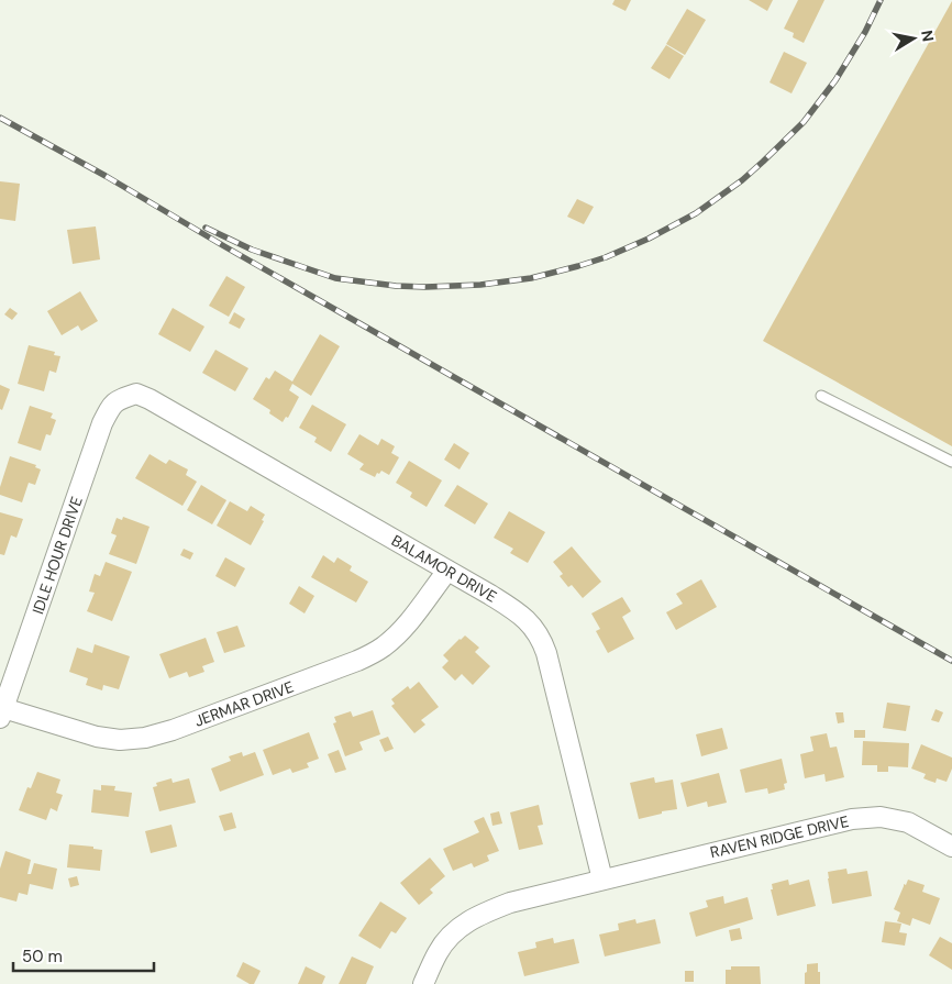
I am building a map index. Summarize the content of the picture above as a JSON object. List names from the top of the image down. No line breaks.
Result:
{"streets":{"street":["IDLE HOUR DRIVE","BALAMOR DRIVE","JERMAR DRIVE","RAVEN RIDGE DRIVE"]},"crossings":[["IDLE HOUR DRIVE","BALAMOR DRIVE"],["IDLE HOUR DRIVE","JERMAR DRIVE"],["BALAMOR DRIVE","JERMAR DRIVE"],["BALAMOR DRIVE","RAVEN RIDGE DRIVE"]],"scale_bar":"50 m","north":"right"}
